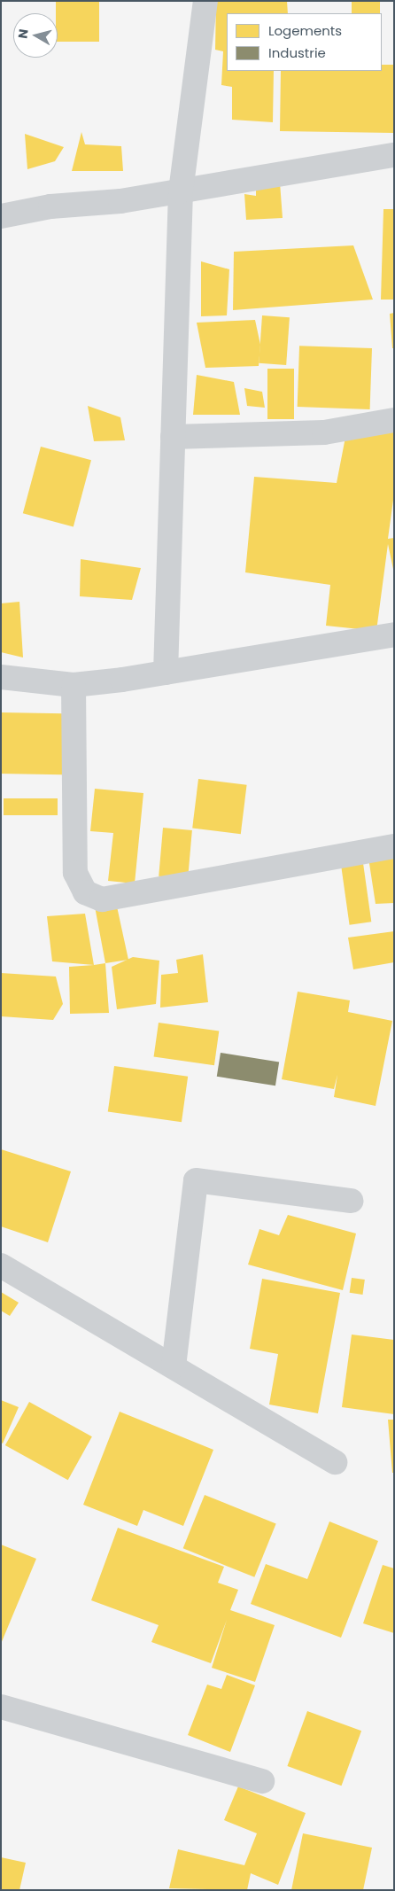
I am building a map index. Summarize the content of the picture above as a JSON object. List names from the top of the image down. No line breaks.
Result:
{"legend":["Logements","Industrie"],"north":"left"}
